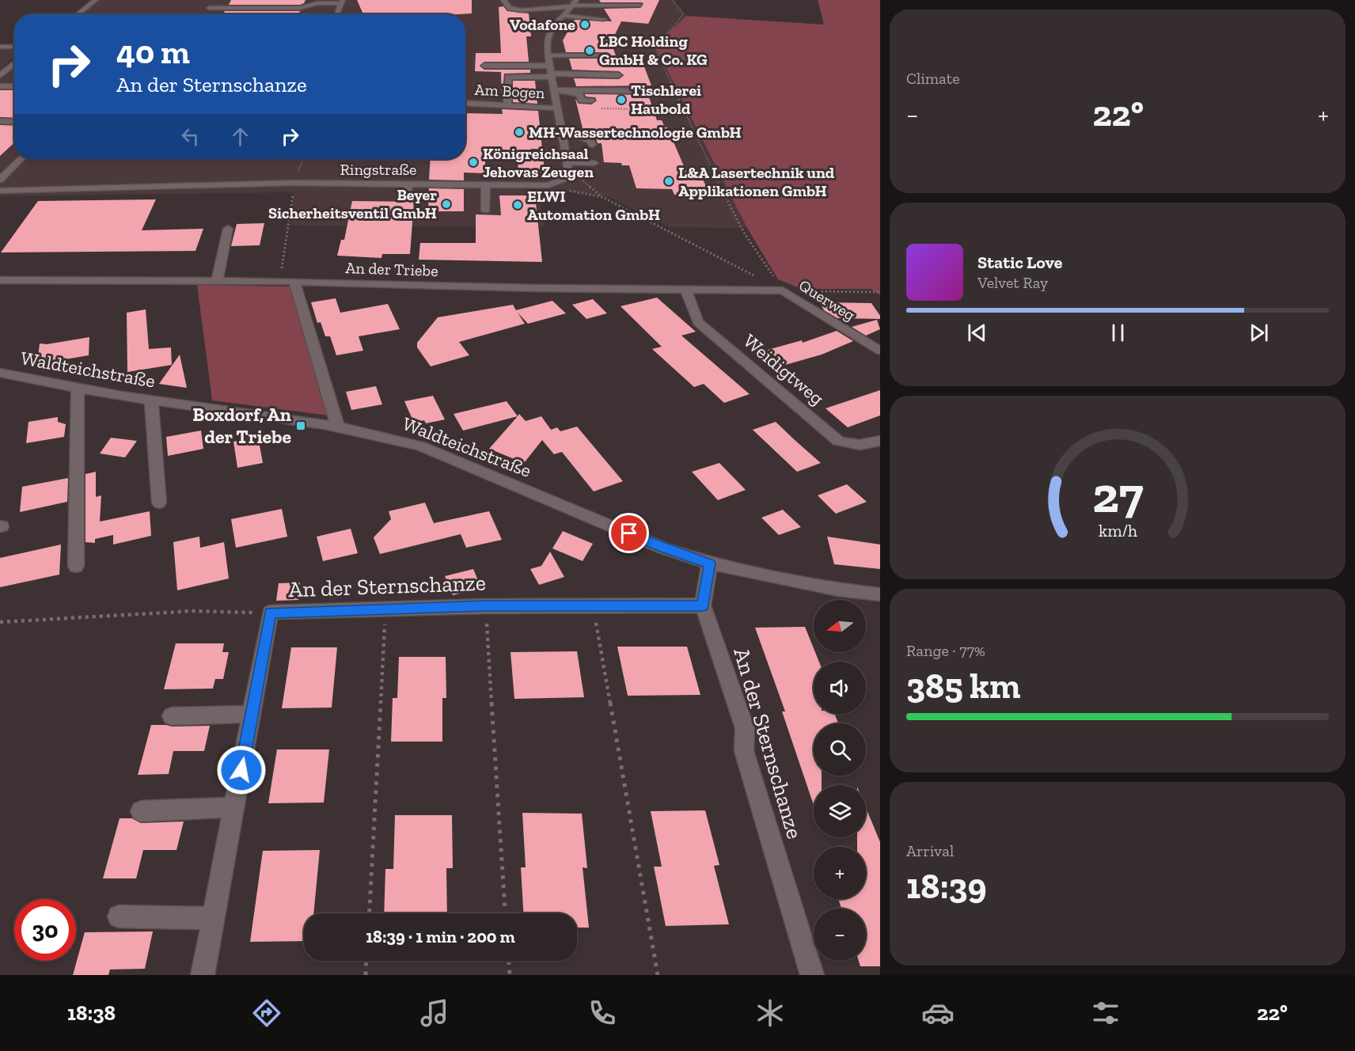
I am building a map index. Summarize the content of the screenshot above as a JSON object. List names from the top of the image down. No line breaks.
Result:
{"streets":{"street":["Am Bogen","Ringstraße","An der Triebe","Querweg","Waldteichstraße","Weidigtweg","An der Sternschanze"]},"crossings":[["An der Triebe","Querweg"],["An der Triebe","Weidigtweg"],["Waldteichstraße","An der Sternschanze"]],"places":{"other":["Vodafone","LBC Holding GmbH & Co. KG","Tischlerei Haubold","MH-Wassertechnologie GmbH","Königreichsaal Jehovas Zeugen","L&A Lasertechnik und Applikationen GmbH","Beyer Sicherheitsventil GmbH","ELWI Automation GmbH"],"transit":["Boxdorf, An der Triebe"]},"north":"left","page":{"tile":["Climate",["Range · 77%","385 km"],["Arrival","18:39"]],"turn":["40 m","An der Sternschanze"],"heat":["−","22°","+"],"song":["Static Love","Velvet Ray"],"map_buttons":["+","−"],"limit":"30","trip":"18:39 · 1 min · 200 m","tabs":["18:38","22°"],"gauge":["27","km/h"]}}
